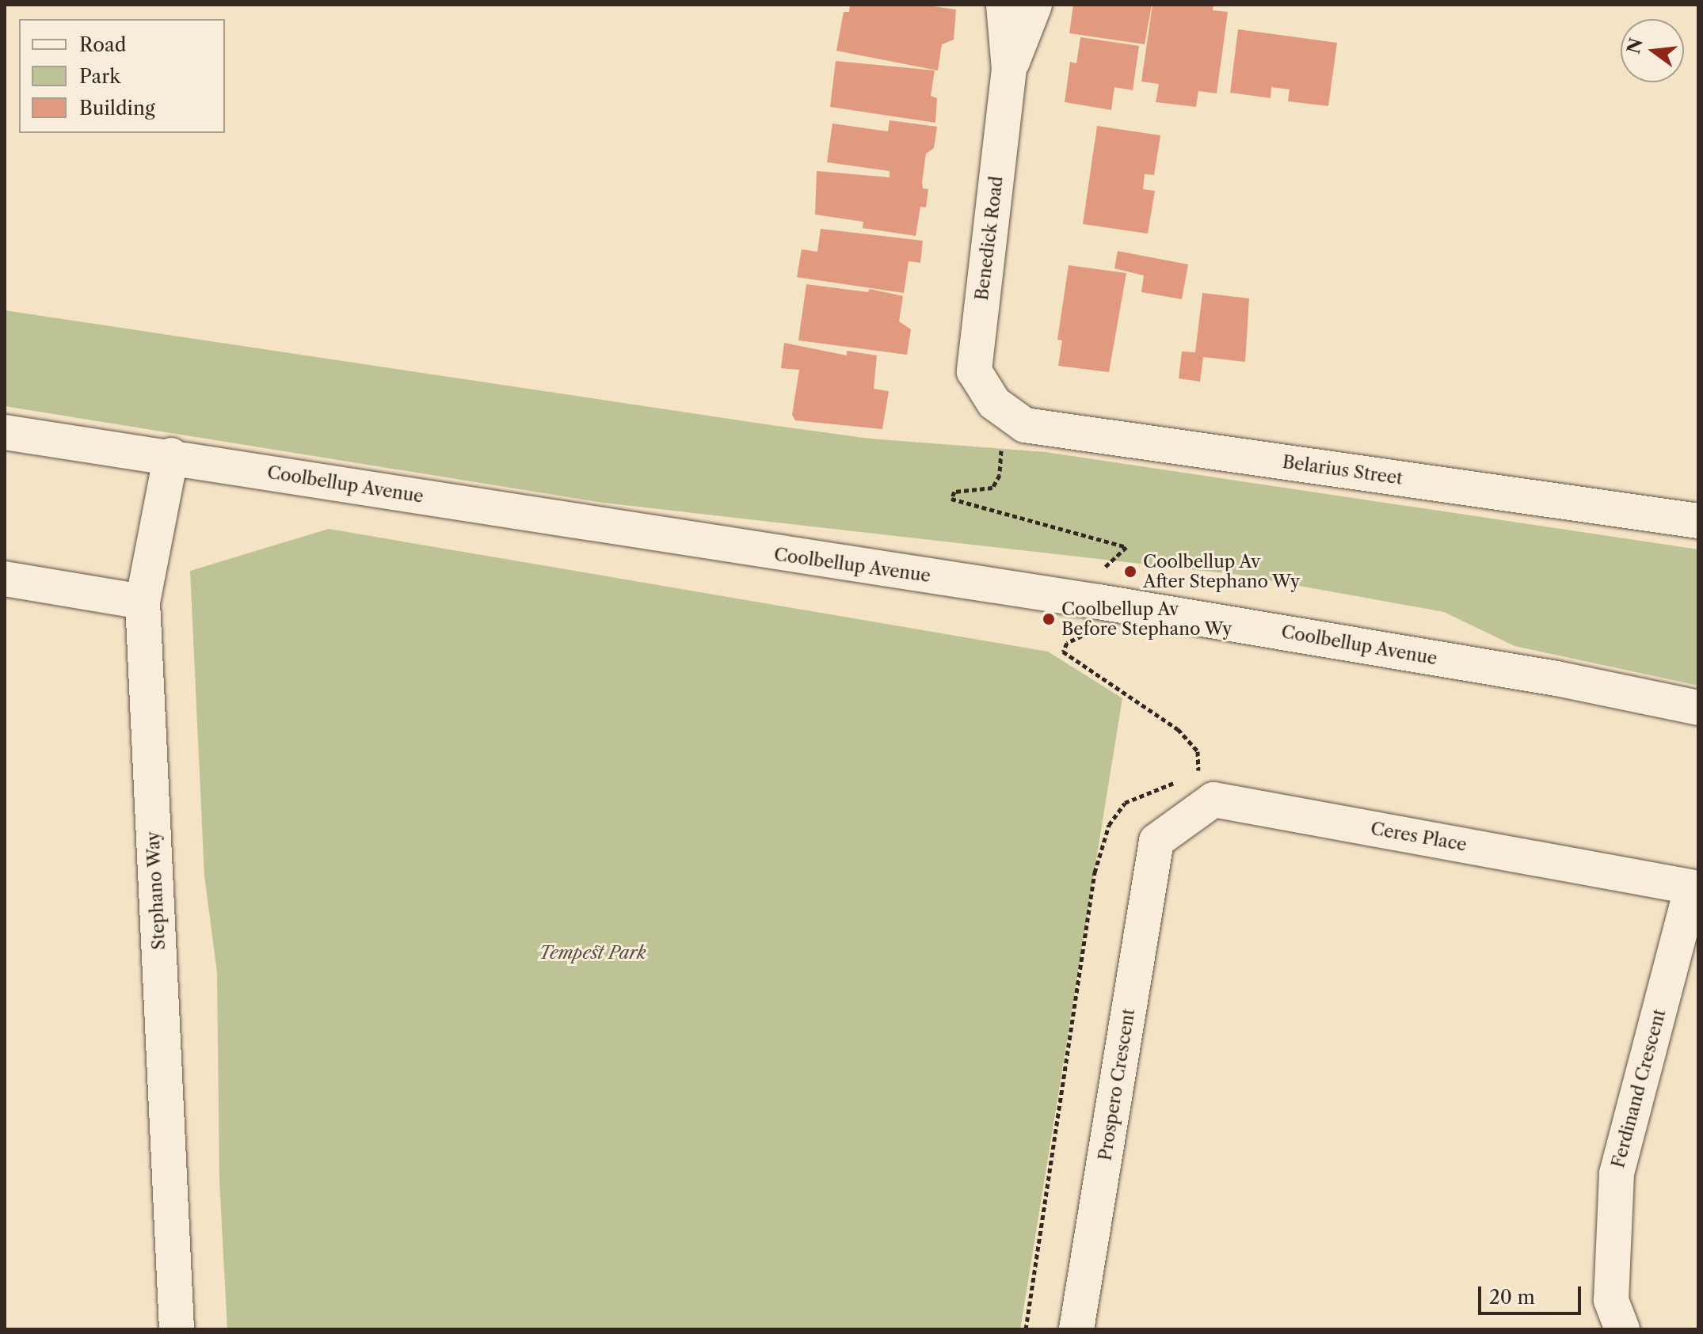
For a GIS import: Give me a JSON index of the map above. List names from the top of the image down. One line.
{"streets":{"street":["Benedick Road","Belarius Street","Coolbellup Avenue","Ceres Place","Stephano Way","Prospero Crescent","Ferdinand Crescent"]},"crossings":[["Benedick Road","Belarius Street"],["Coolbellup Avenue","Stephano Way"],["Ceres Place","Prospero Crescent"],["Ceres Place","Ferdinand Crescent"]],"parks":["Tempest Park"],"places":["Coolbellup Av After Stephano Wy","Coolbellup Av Before Stephano Wy"],"legend":["Road","Park","Building"],"scale_bar":"20 m","north":"left"}
